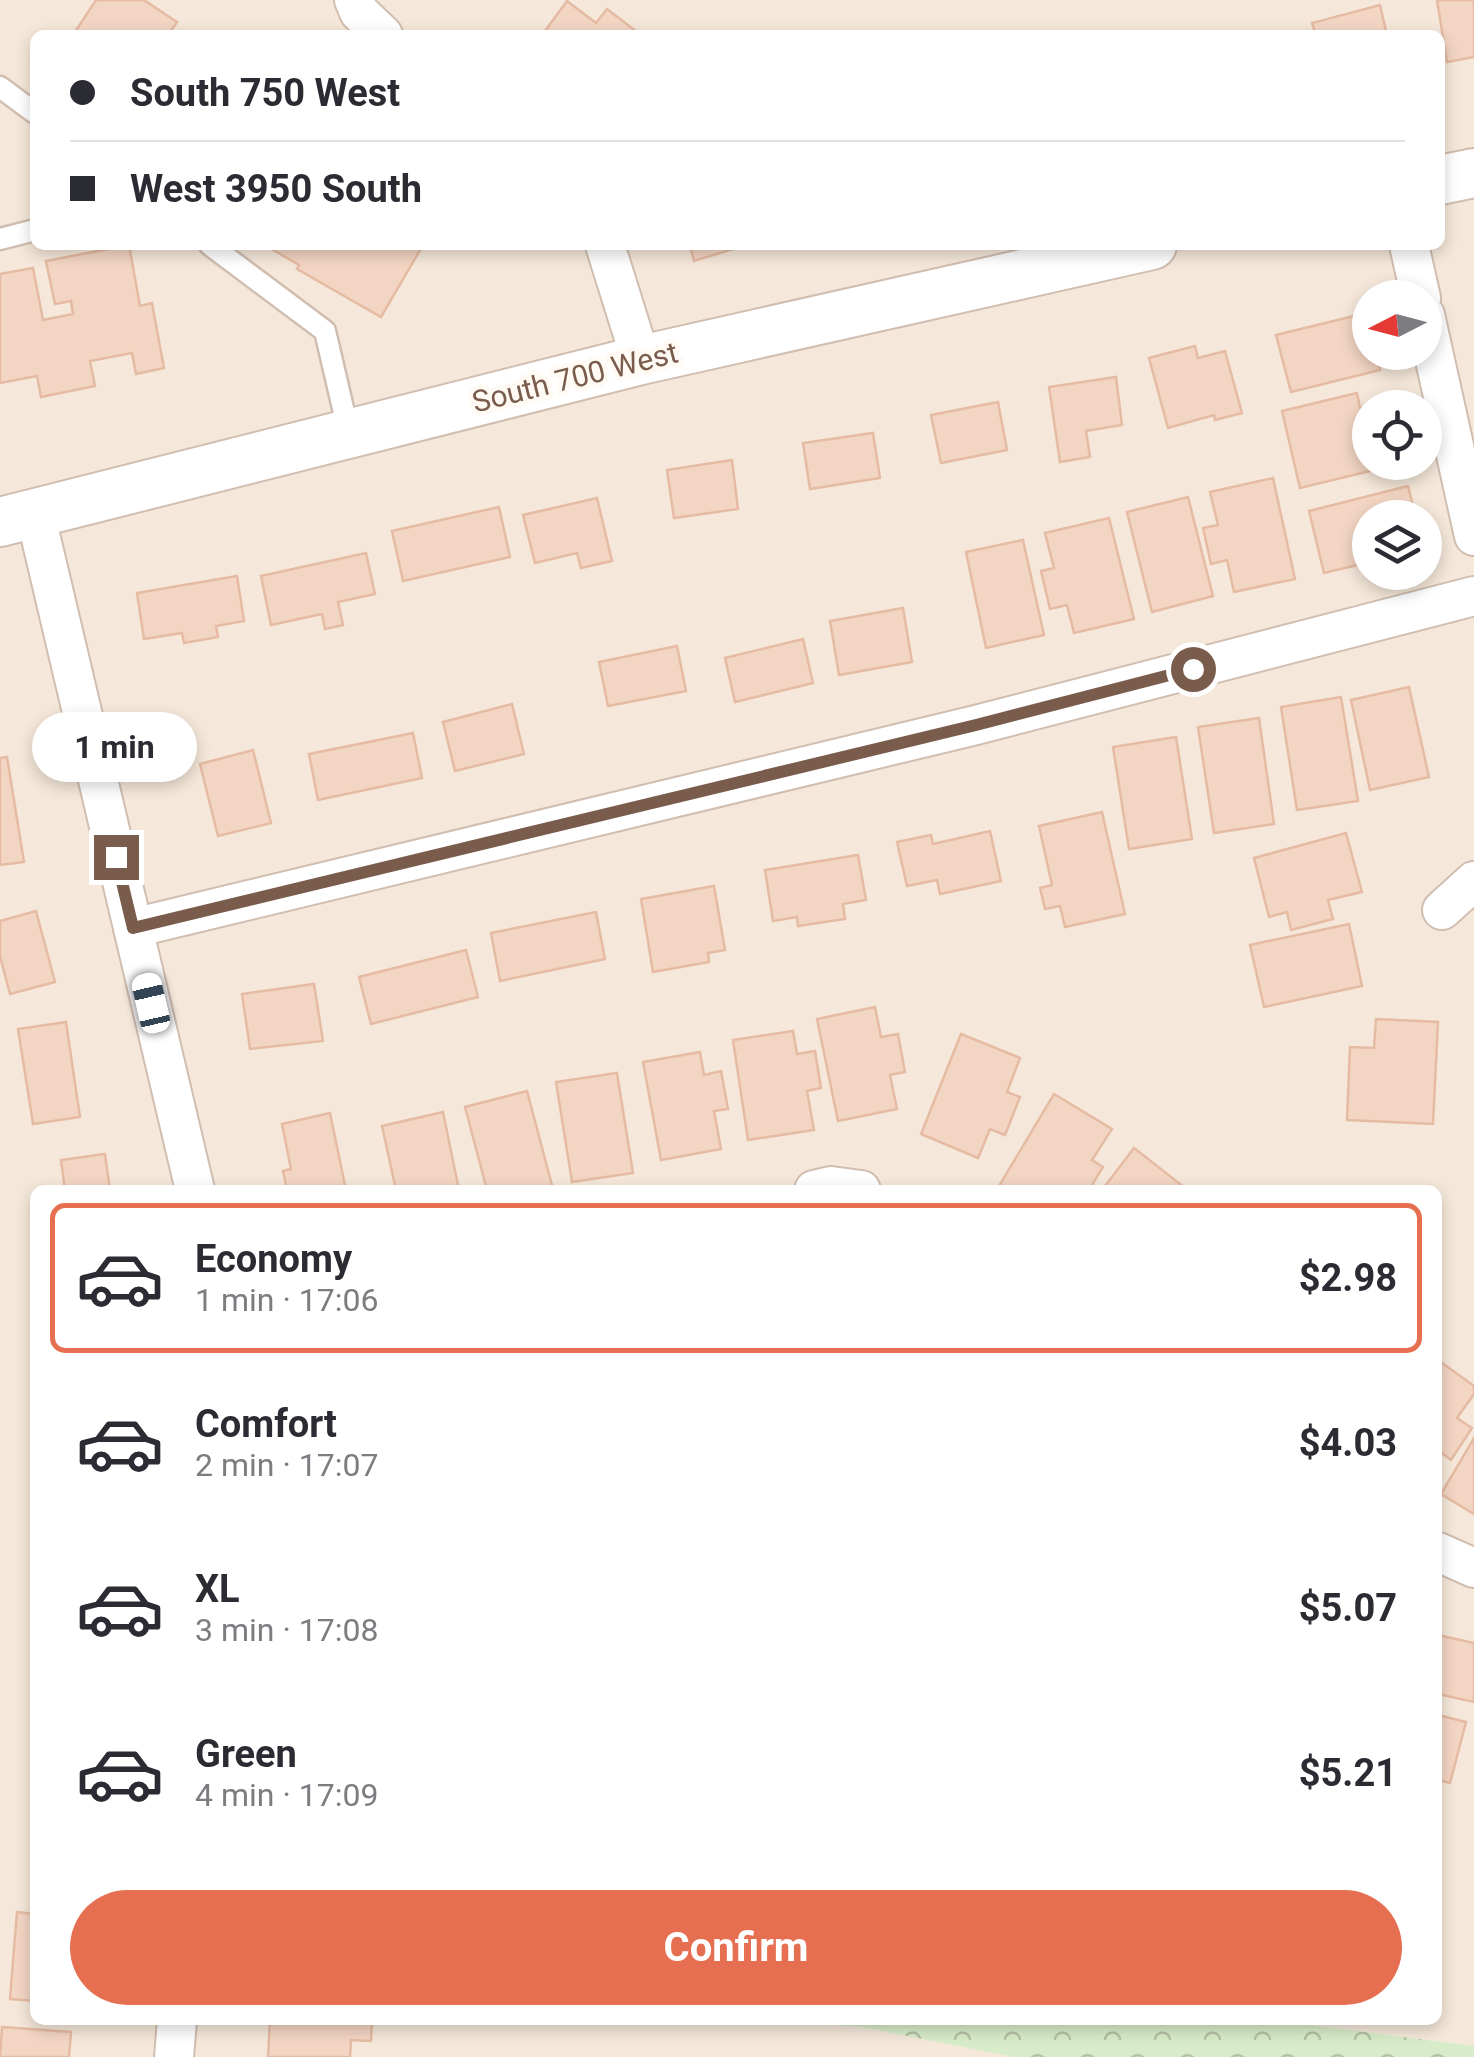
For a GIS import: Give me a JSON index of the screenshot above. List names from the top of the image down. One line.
{"streets":{"street":["South 700 West"]},"north":"left","page":{"banner":["South 750 West","West 3950 South"],"bubble":"1 min","list":[{"name":"Economy","note":"1 min · 17:06","value":"$2.98"},{"name":"Comfort","note":"2 min · 17:07","value":"$4.03"},{"name":"XL","note":"3 min · 17:08","value":"$5.07"},{"name":"Green","note":"4 min · 17:09","value":"$5.21"}],"buttons":"Confirm"}}
